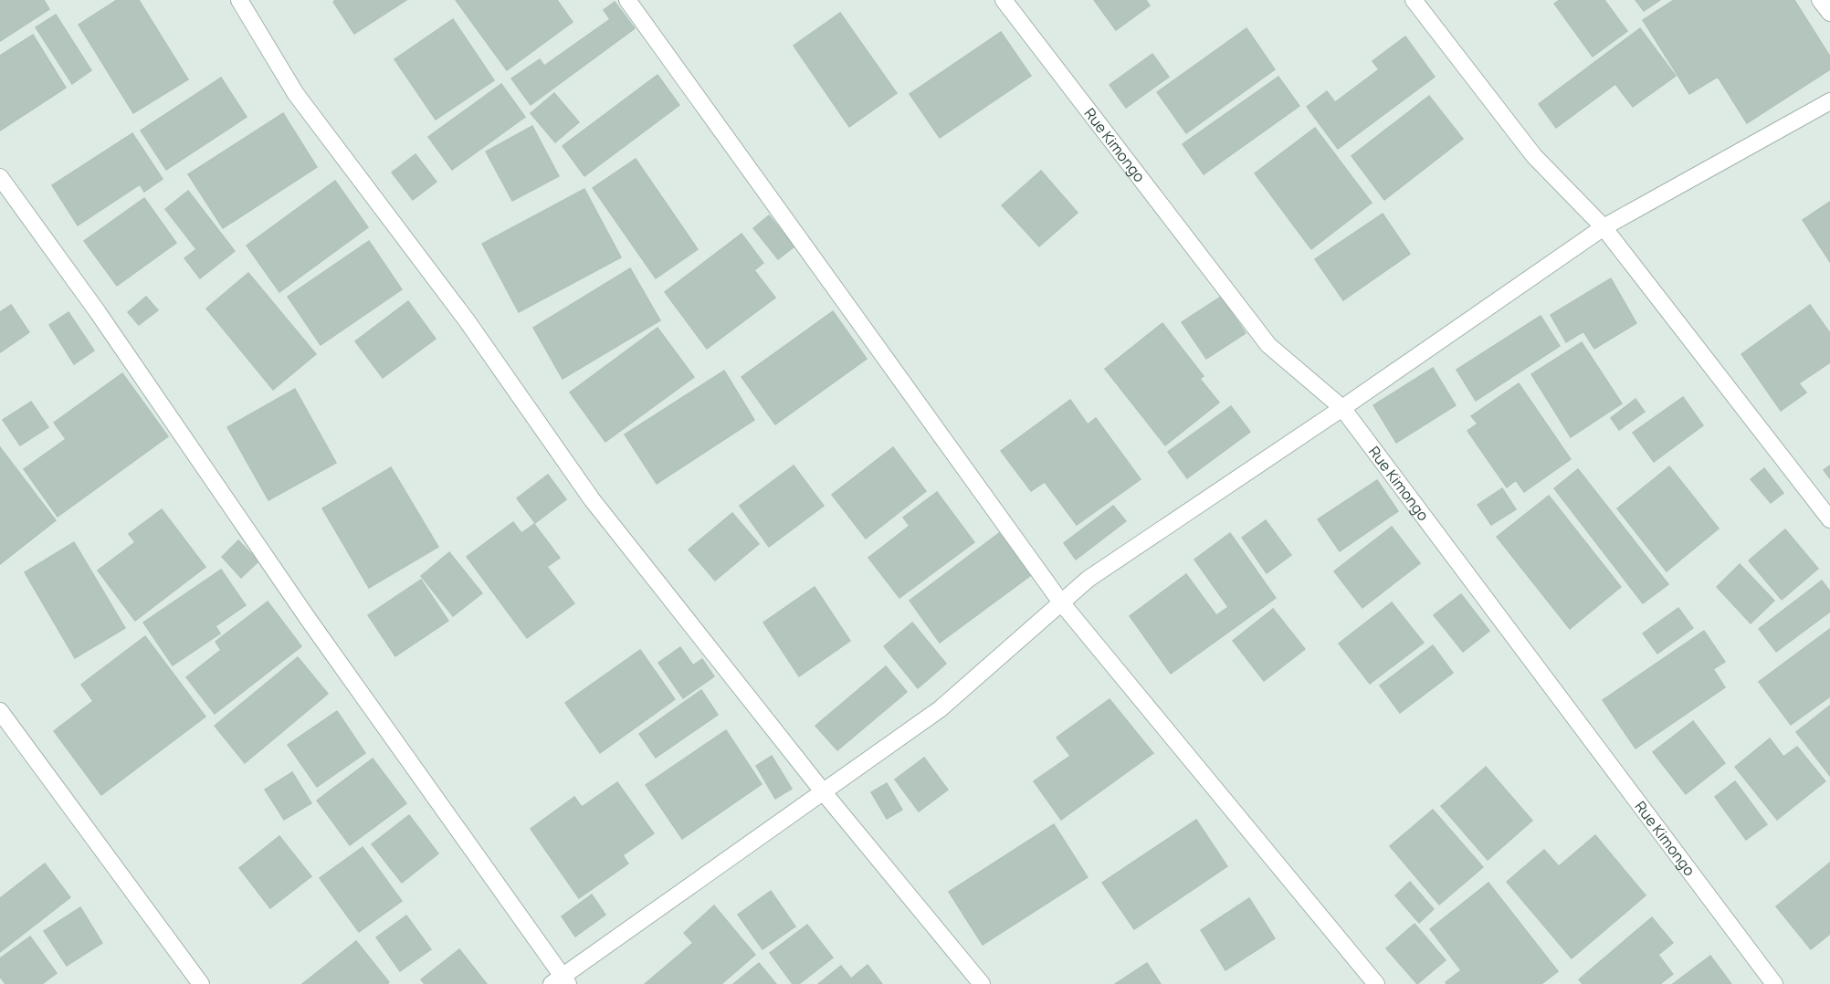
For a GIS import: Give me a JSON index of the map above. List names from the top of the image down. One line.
{"streets":{"street":["Rue Kimongo"]}}
